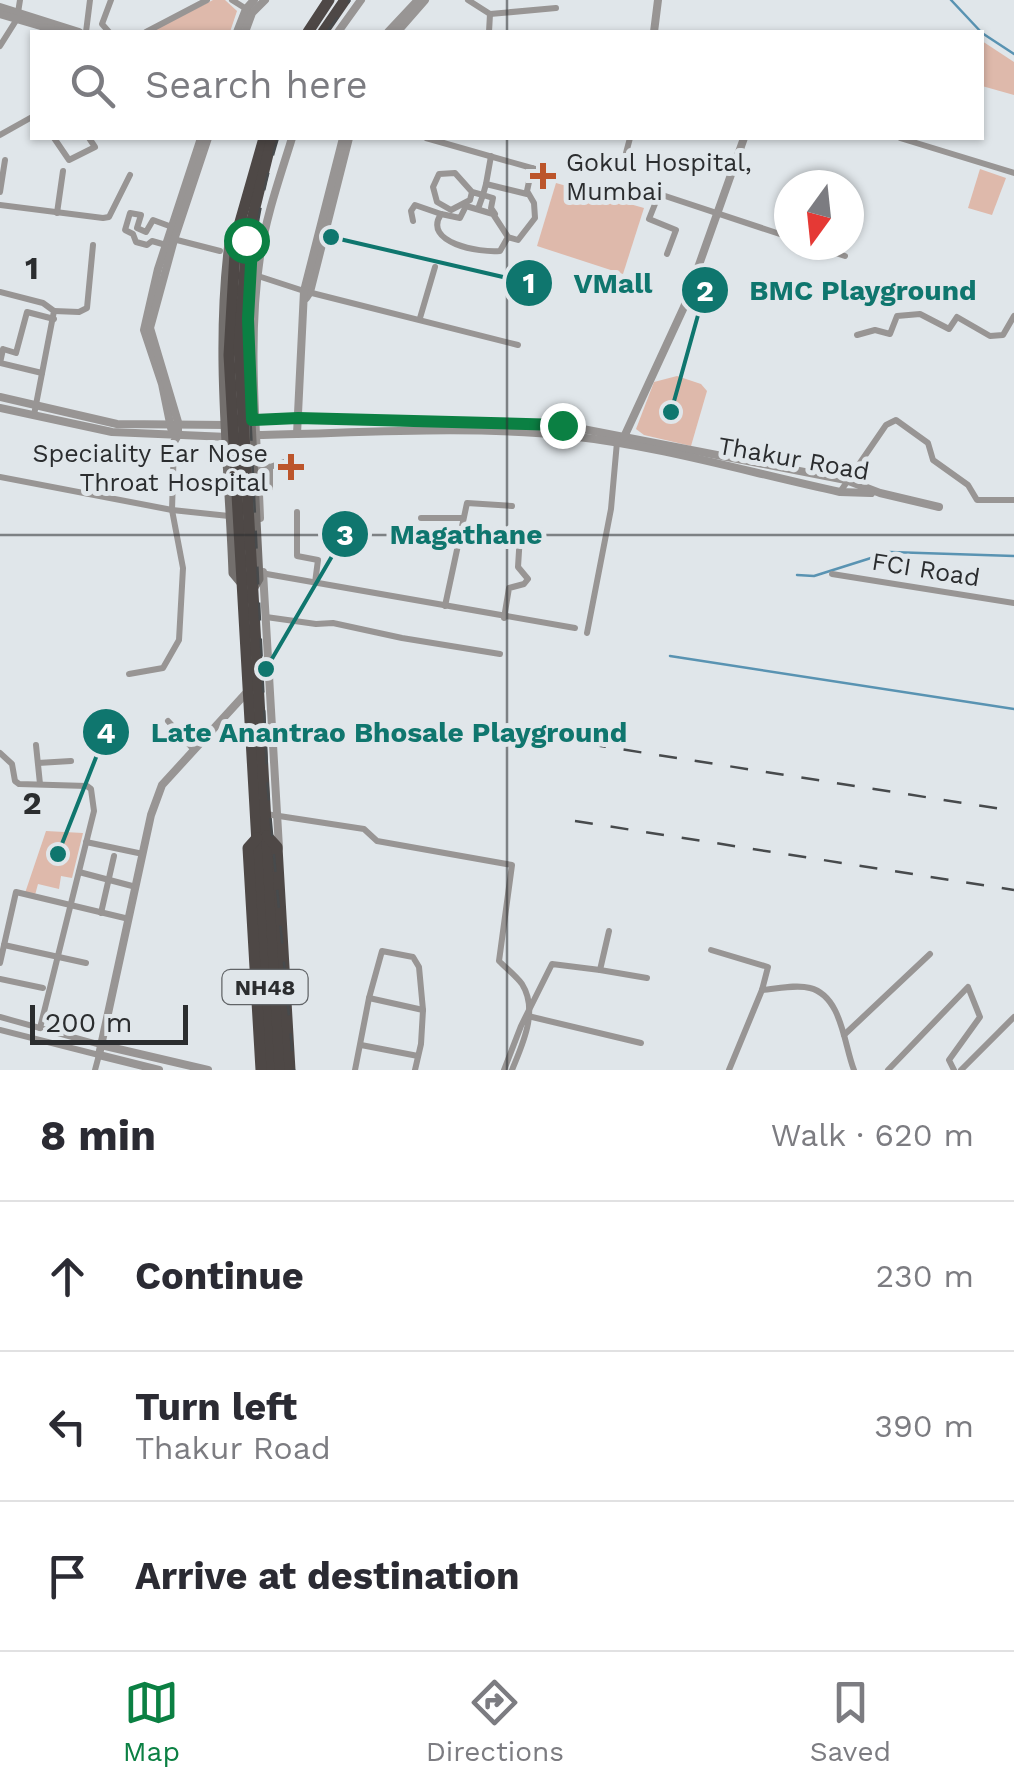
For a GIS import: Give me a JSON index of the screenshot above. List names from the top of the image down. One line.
{"streets":{"highway":["NH48"],"street":["Thakur Road","FCI Road"]},"places":{"health":["Gokul Hospital, Mumbai","Speciality Ear Nose Throat Hospital"],"other":["VMall","BMC Playground","Magathane","Late Anantrao Bhosale Playground"]},"scale_bar":"200 m","north":"bottom","page":{"search":"Search here","scale":"200 m","heading":["8 min","Walk · 620 m"],"list":[["Continue","230 m"],["Turn left","Thakur Road","390 m"],"Arrive at destination"],"nav":["Map","Directions","Saved"]},"grid":{"rows":["1","2"]}}
